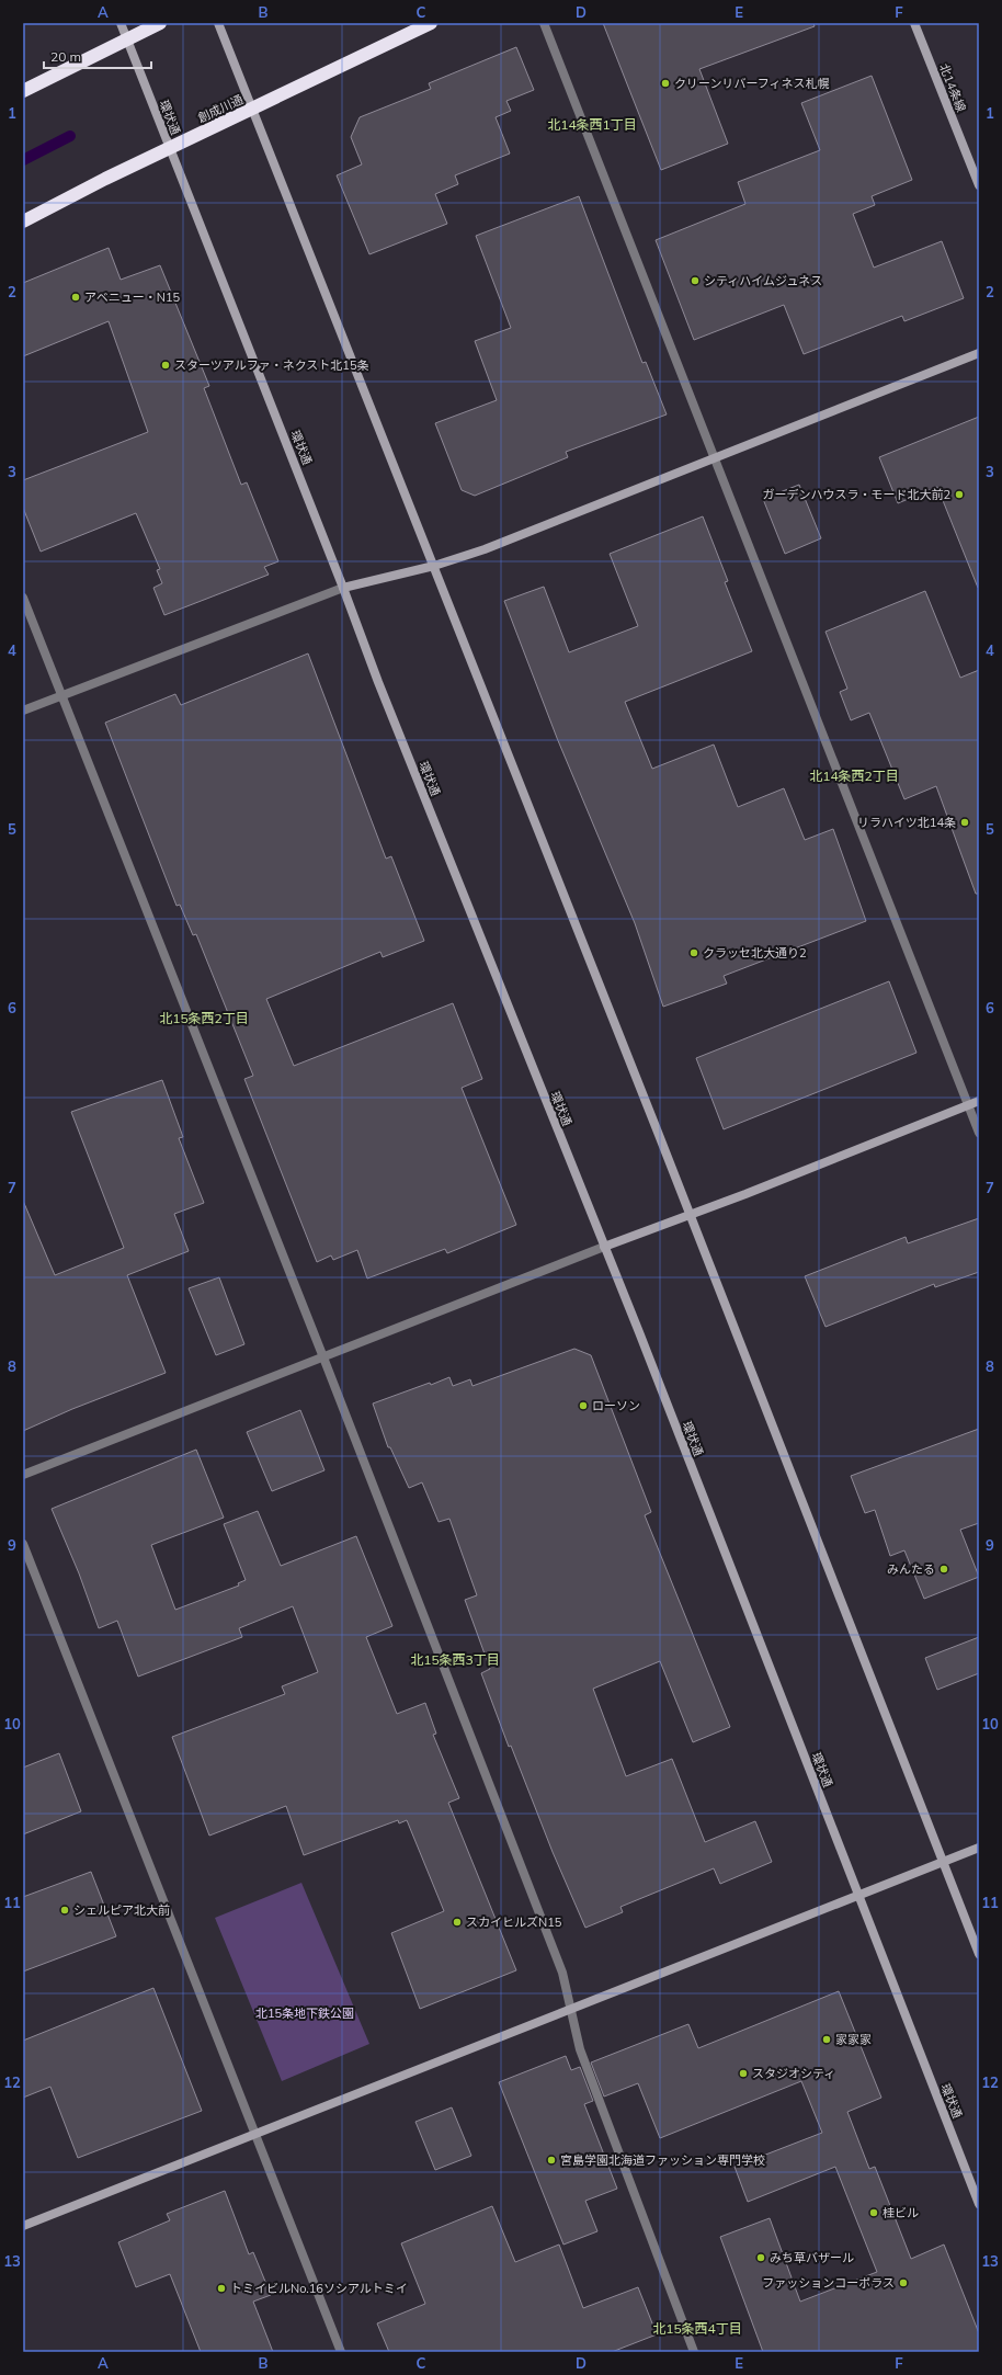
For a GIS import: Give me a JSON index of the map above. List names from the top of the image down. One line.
{"streets":{"highway":["創成川通"],"street":["北14条線","環状通"]},"crossings":[["創成川通","環状通"]],"districts":["北14条西1丁目","北14条西2丁目","北15条西2丁目","北15条西3丁目","北15条西4丁目"],"parks":["北15条地下鉄公園"],"places":["クリーンリバーフィネス札幌","シティハイムジュネス","アベニュー・N15","スターツアルファ・ネクスト北15条","ガーデンハウスラ・モード北大前2","リラハイツ北14条","クラッセ北大通り2","ローソン","みんたる","シェルピア北大前","スカイヒルズN15","家家家","スタジオシティ","宮島学園北海道ファッション専門学校","桂ビル","みち草バザール","ファッションコーポラス","トミイビルNo.16ソシアルトミイ"],"scale_bar":"20 m","grid":{"columns":["A","B","C","D","E","F"],"rows":["1","2","3","4","5","6","7","8","9","10","11","12","13"]}}
